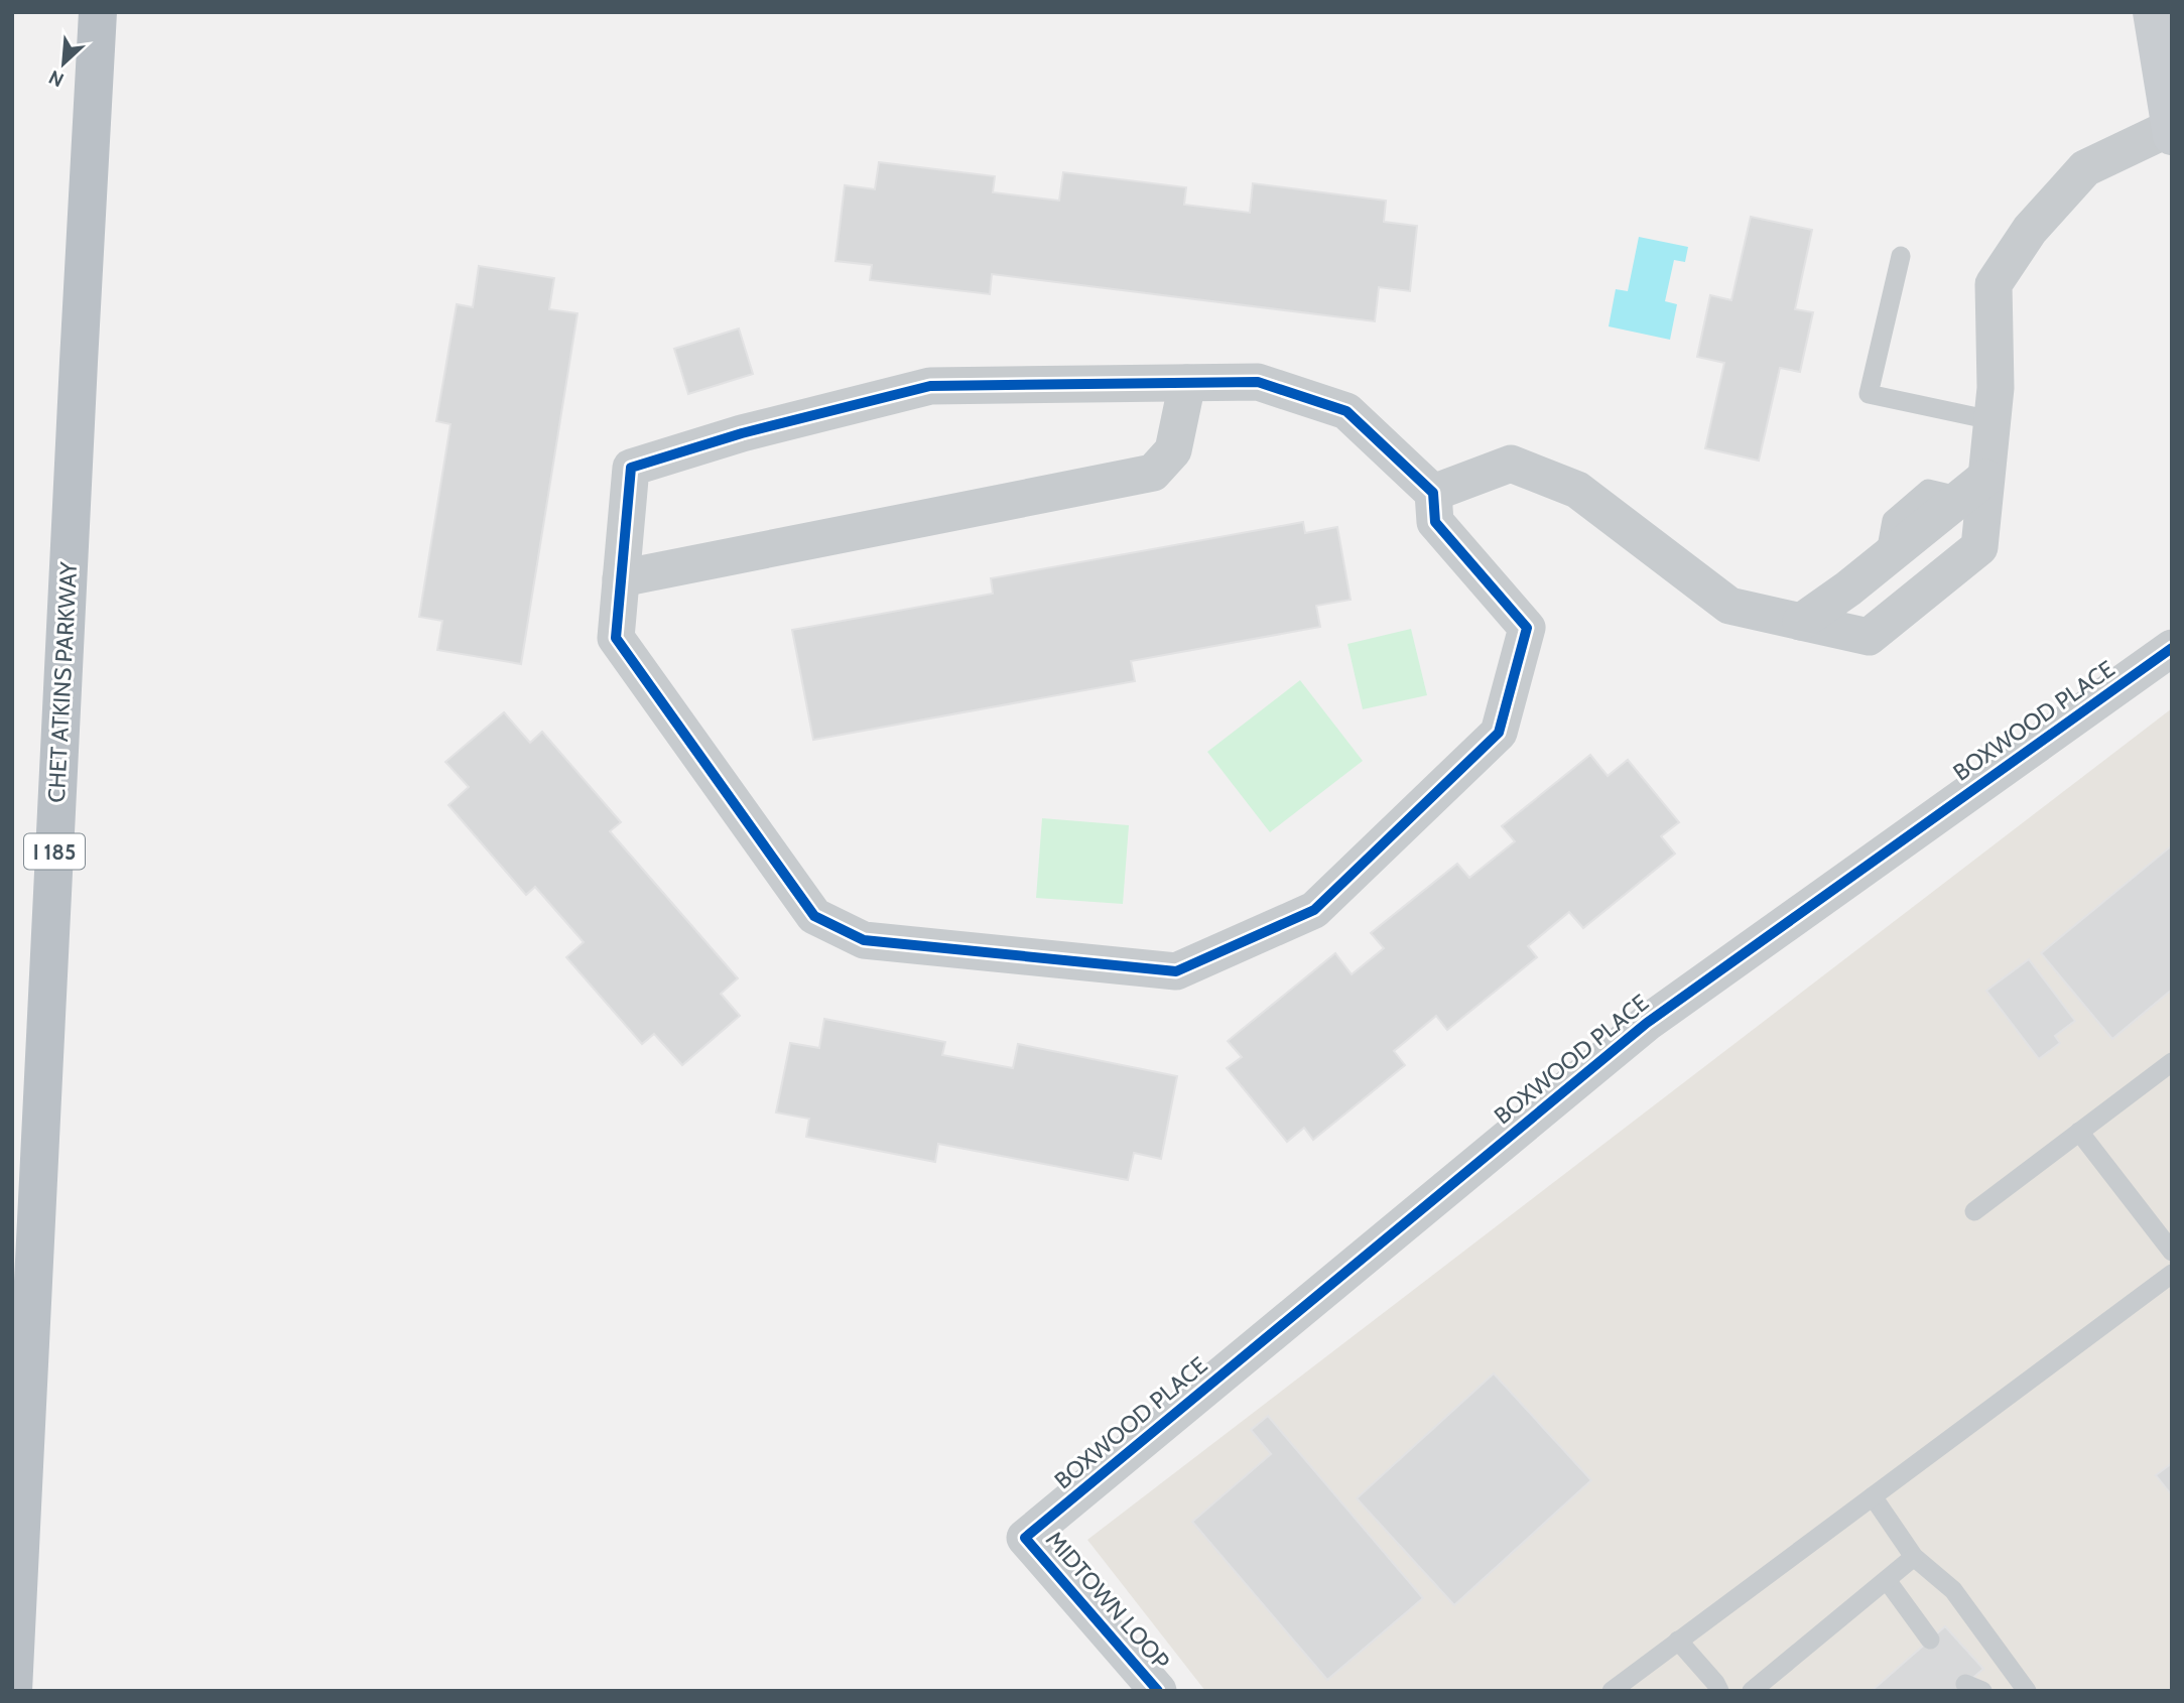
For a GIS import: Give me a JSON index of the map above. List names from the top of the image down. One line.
{"streets":{"highway":["CHET ATKINS PARKWAY","I 185"],"street":["BOXWOOD PLACE","MIDTOWN LOOP"]},"crossings":[["BOXWOOD PLACE","MIDTOWN LOOP"]],"north":"bottom left"}
